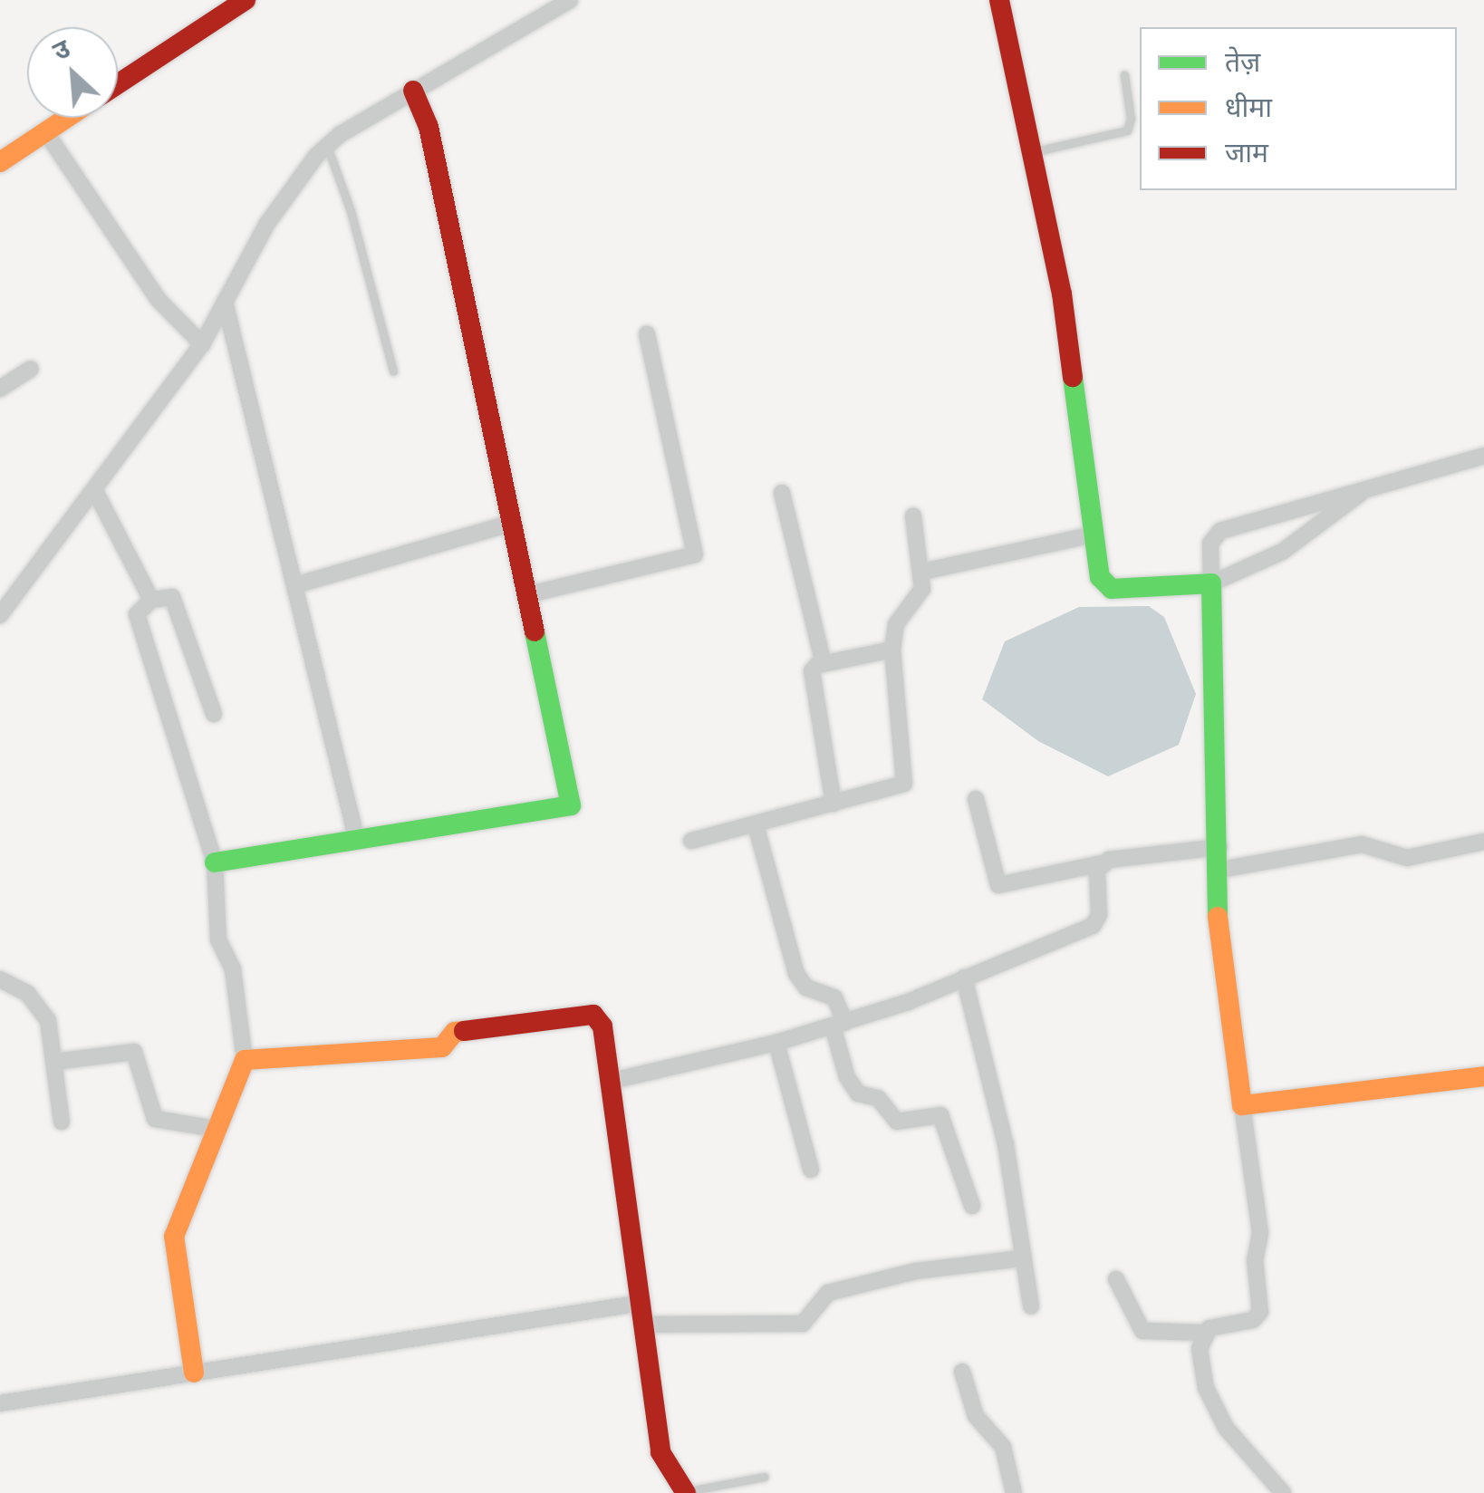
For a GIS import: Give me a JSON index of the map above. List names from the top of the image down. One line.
{"legend":["तेज़","धीमा","जाम"],"north":"top left"}
